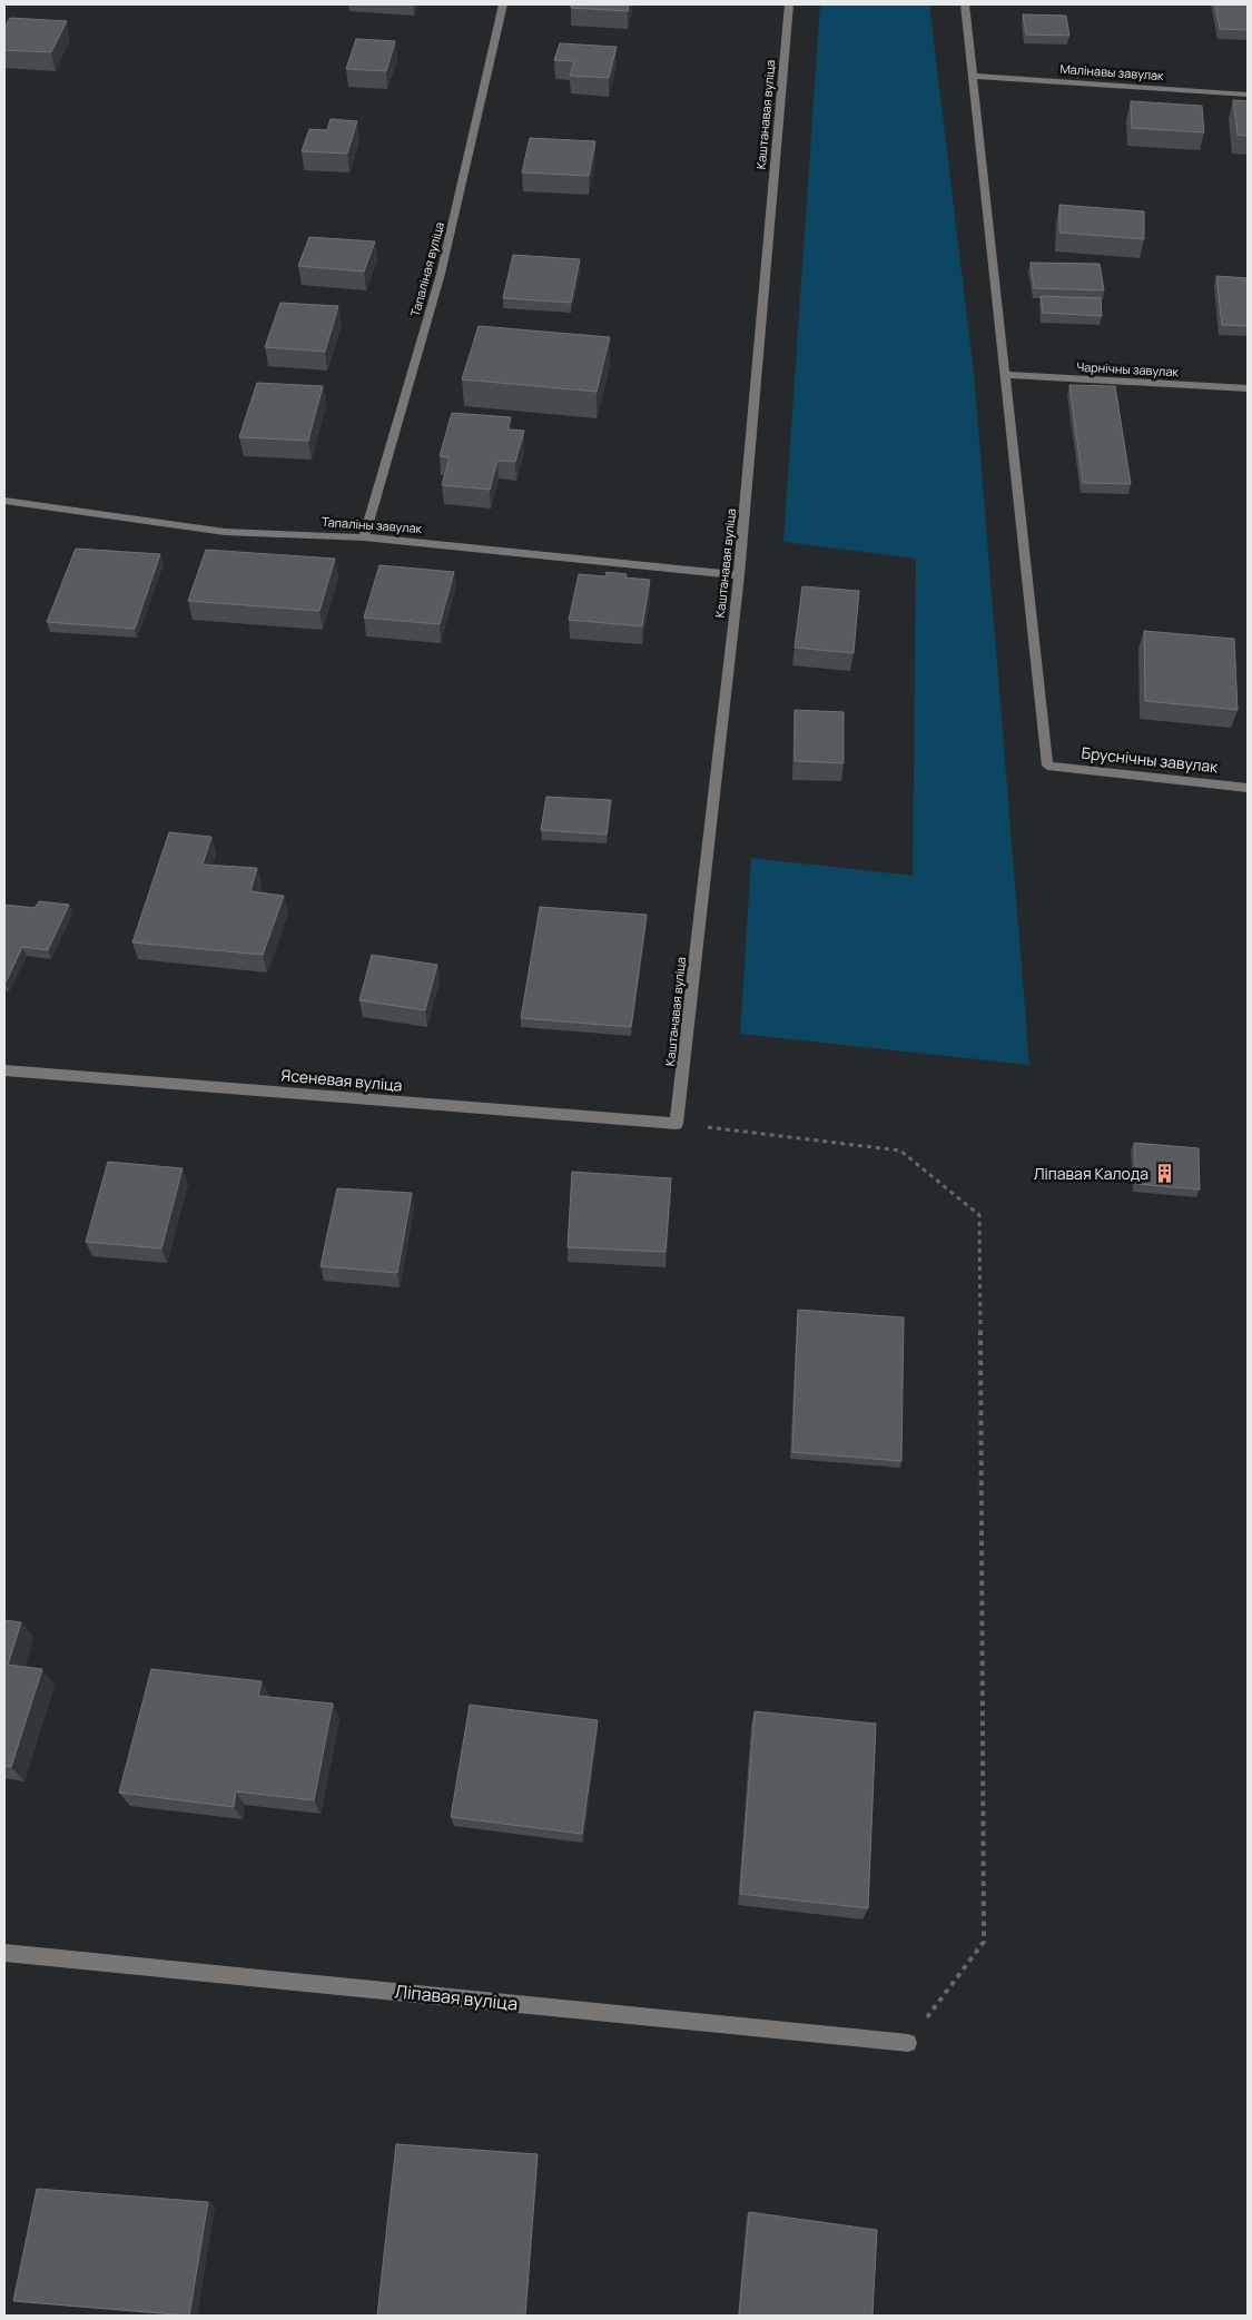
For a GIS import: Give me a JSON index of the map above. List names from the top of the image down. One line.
{"streets":{"street":["Малінавы завулак","Каштанавая вуліца","Тапаліная вуліца","Чарнічны завулак","Тапаліны завулак","Бруснічны завулак","Ясеневая вуліца","Ліпавая вуліца"]},"crossings":[["Каштанавая вуліца","Тапаліны завулак"],["Каштанавая вуліца","Ясеневая вуліца"],["Тапаліная вуліца","Тапаліны завулак"],["Чарнічны завулак","Бруснічны завулак"]],"places":{"building":["Ліпавая Калода"]}}
